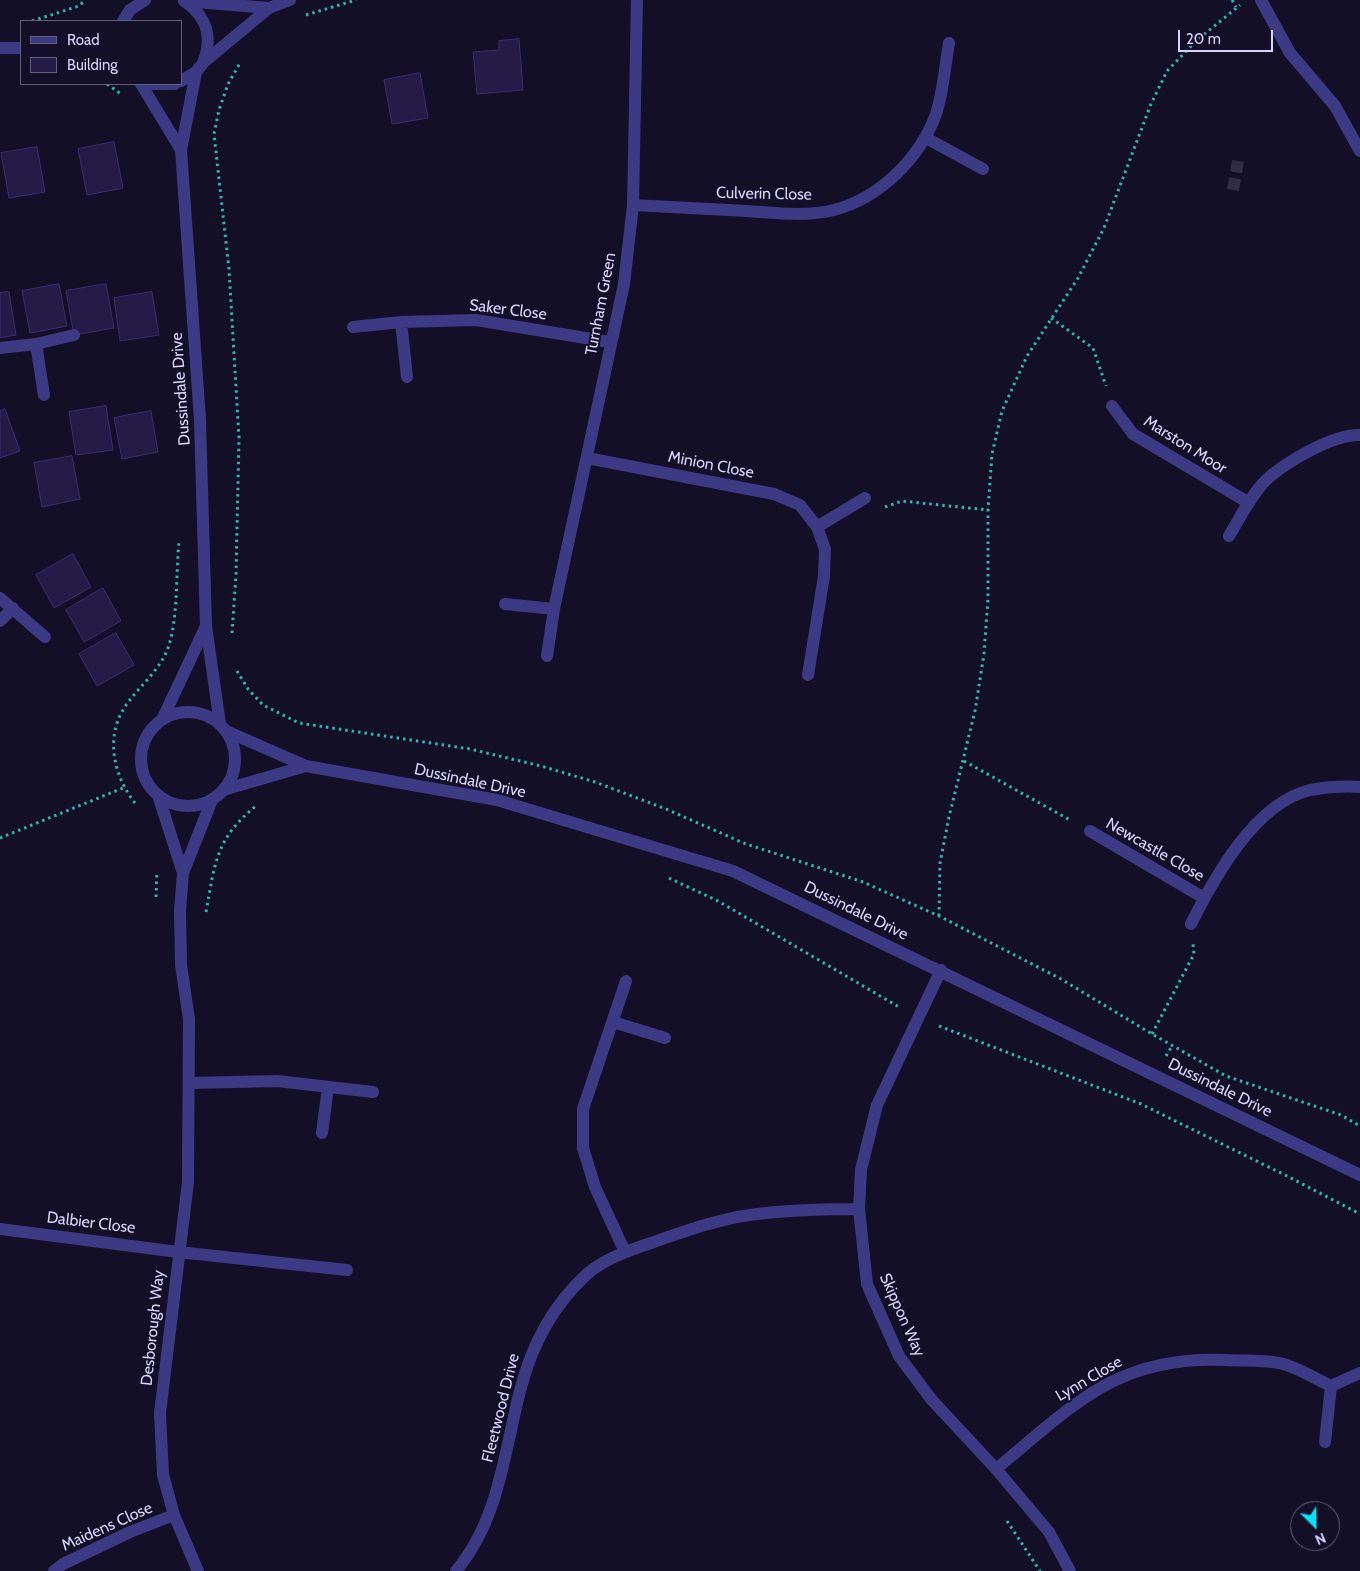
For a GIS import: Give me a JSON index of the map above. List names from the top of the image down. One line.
{"streets":{"street":["Culverin Close","Turnham Green","Saker Close","Dussindale Drive","Marston Moor","Minion Close","Newcastle Close","Dalbier Close","Skippon Way","Desborough Way","Lynn Close","Fleetwood Drive","Maidens Close"]},"crossings":[["Culverin Close","Turnham Green"],["Turnham Green","Saker Close"],["Turnham Green","Minion Close"],["Dussindale Drive","Skippon Way"],["Dussindale Drive","Desborough Way"],["Dalbier Close","Desborough Way"],["Skippon Way","Lynn Close"],["Skippon Way","Fleetwood Drive"],["Desborough Way","Maidens Close"]],"legend":["Road","Building"],"scale_bar":"20 m","north":"bottom right"}
